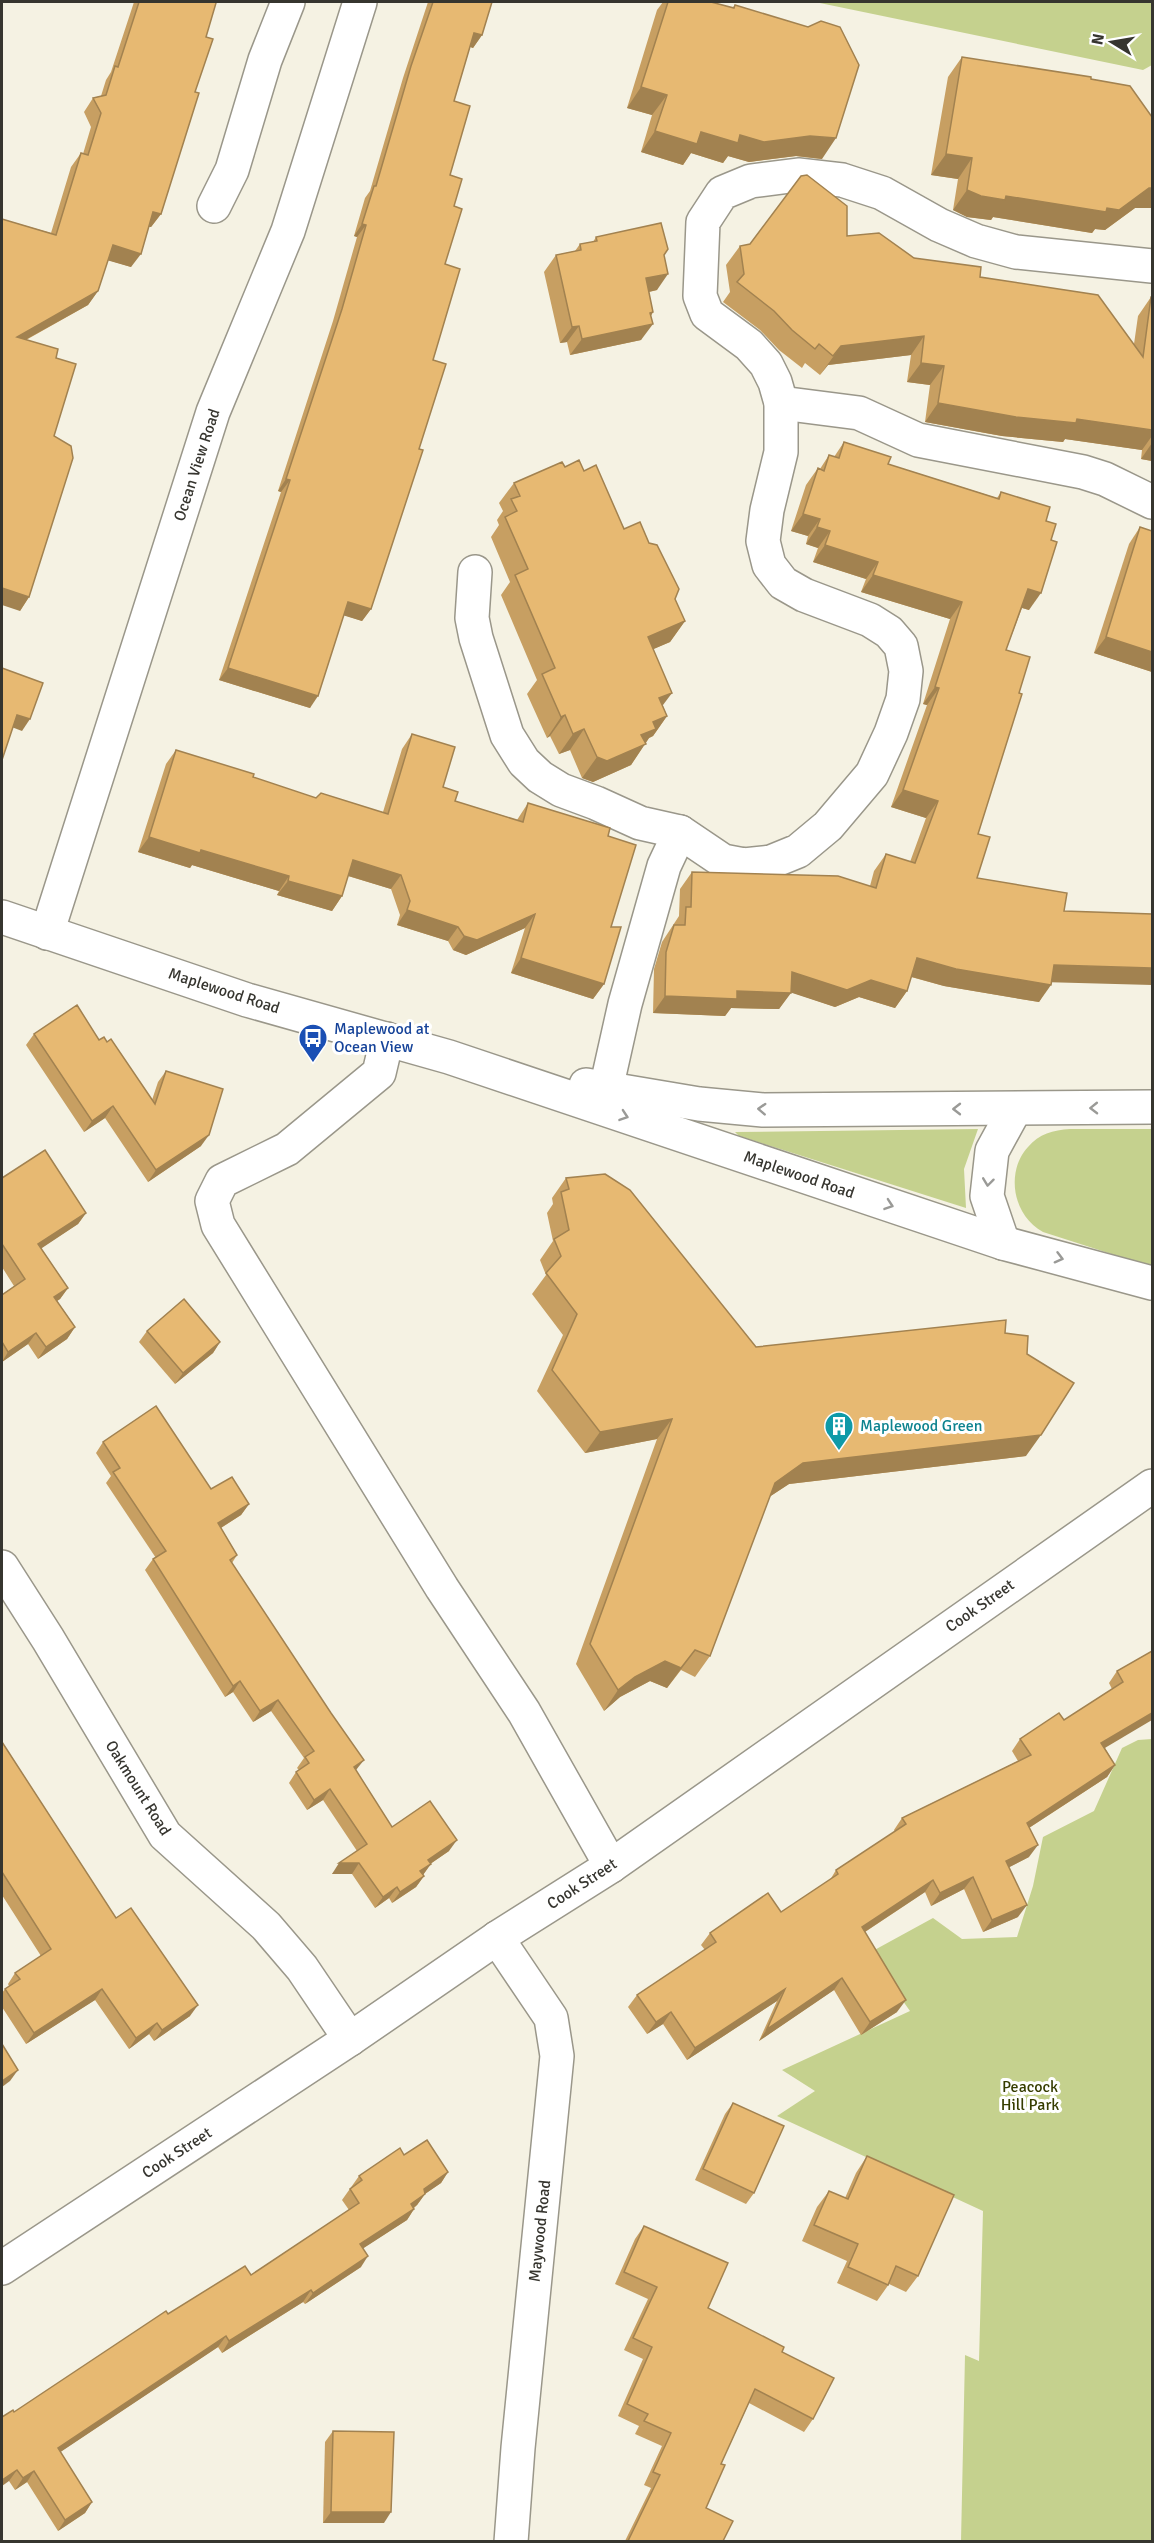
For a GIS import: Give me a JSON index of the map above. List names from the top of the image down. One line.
{"streets":{"street":["Ocean View Road","Maplewood Road","Cook Street","Oakmount Road","Maywood Road"]},"crossings":[["Ocean View Road","Maplewood Road"],["Cook Street","Oakmount Road"],["Cook Street","Maywood Road"]],"parks":["Peacock Hill Park"],"places":{"bus stop":["Maplewood at Ocean View"],"building":["Maplewood Green"]},"north":"left"}
